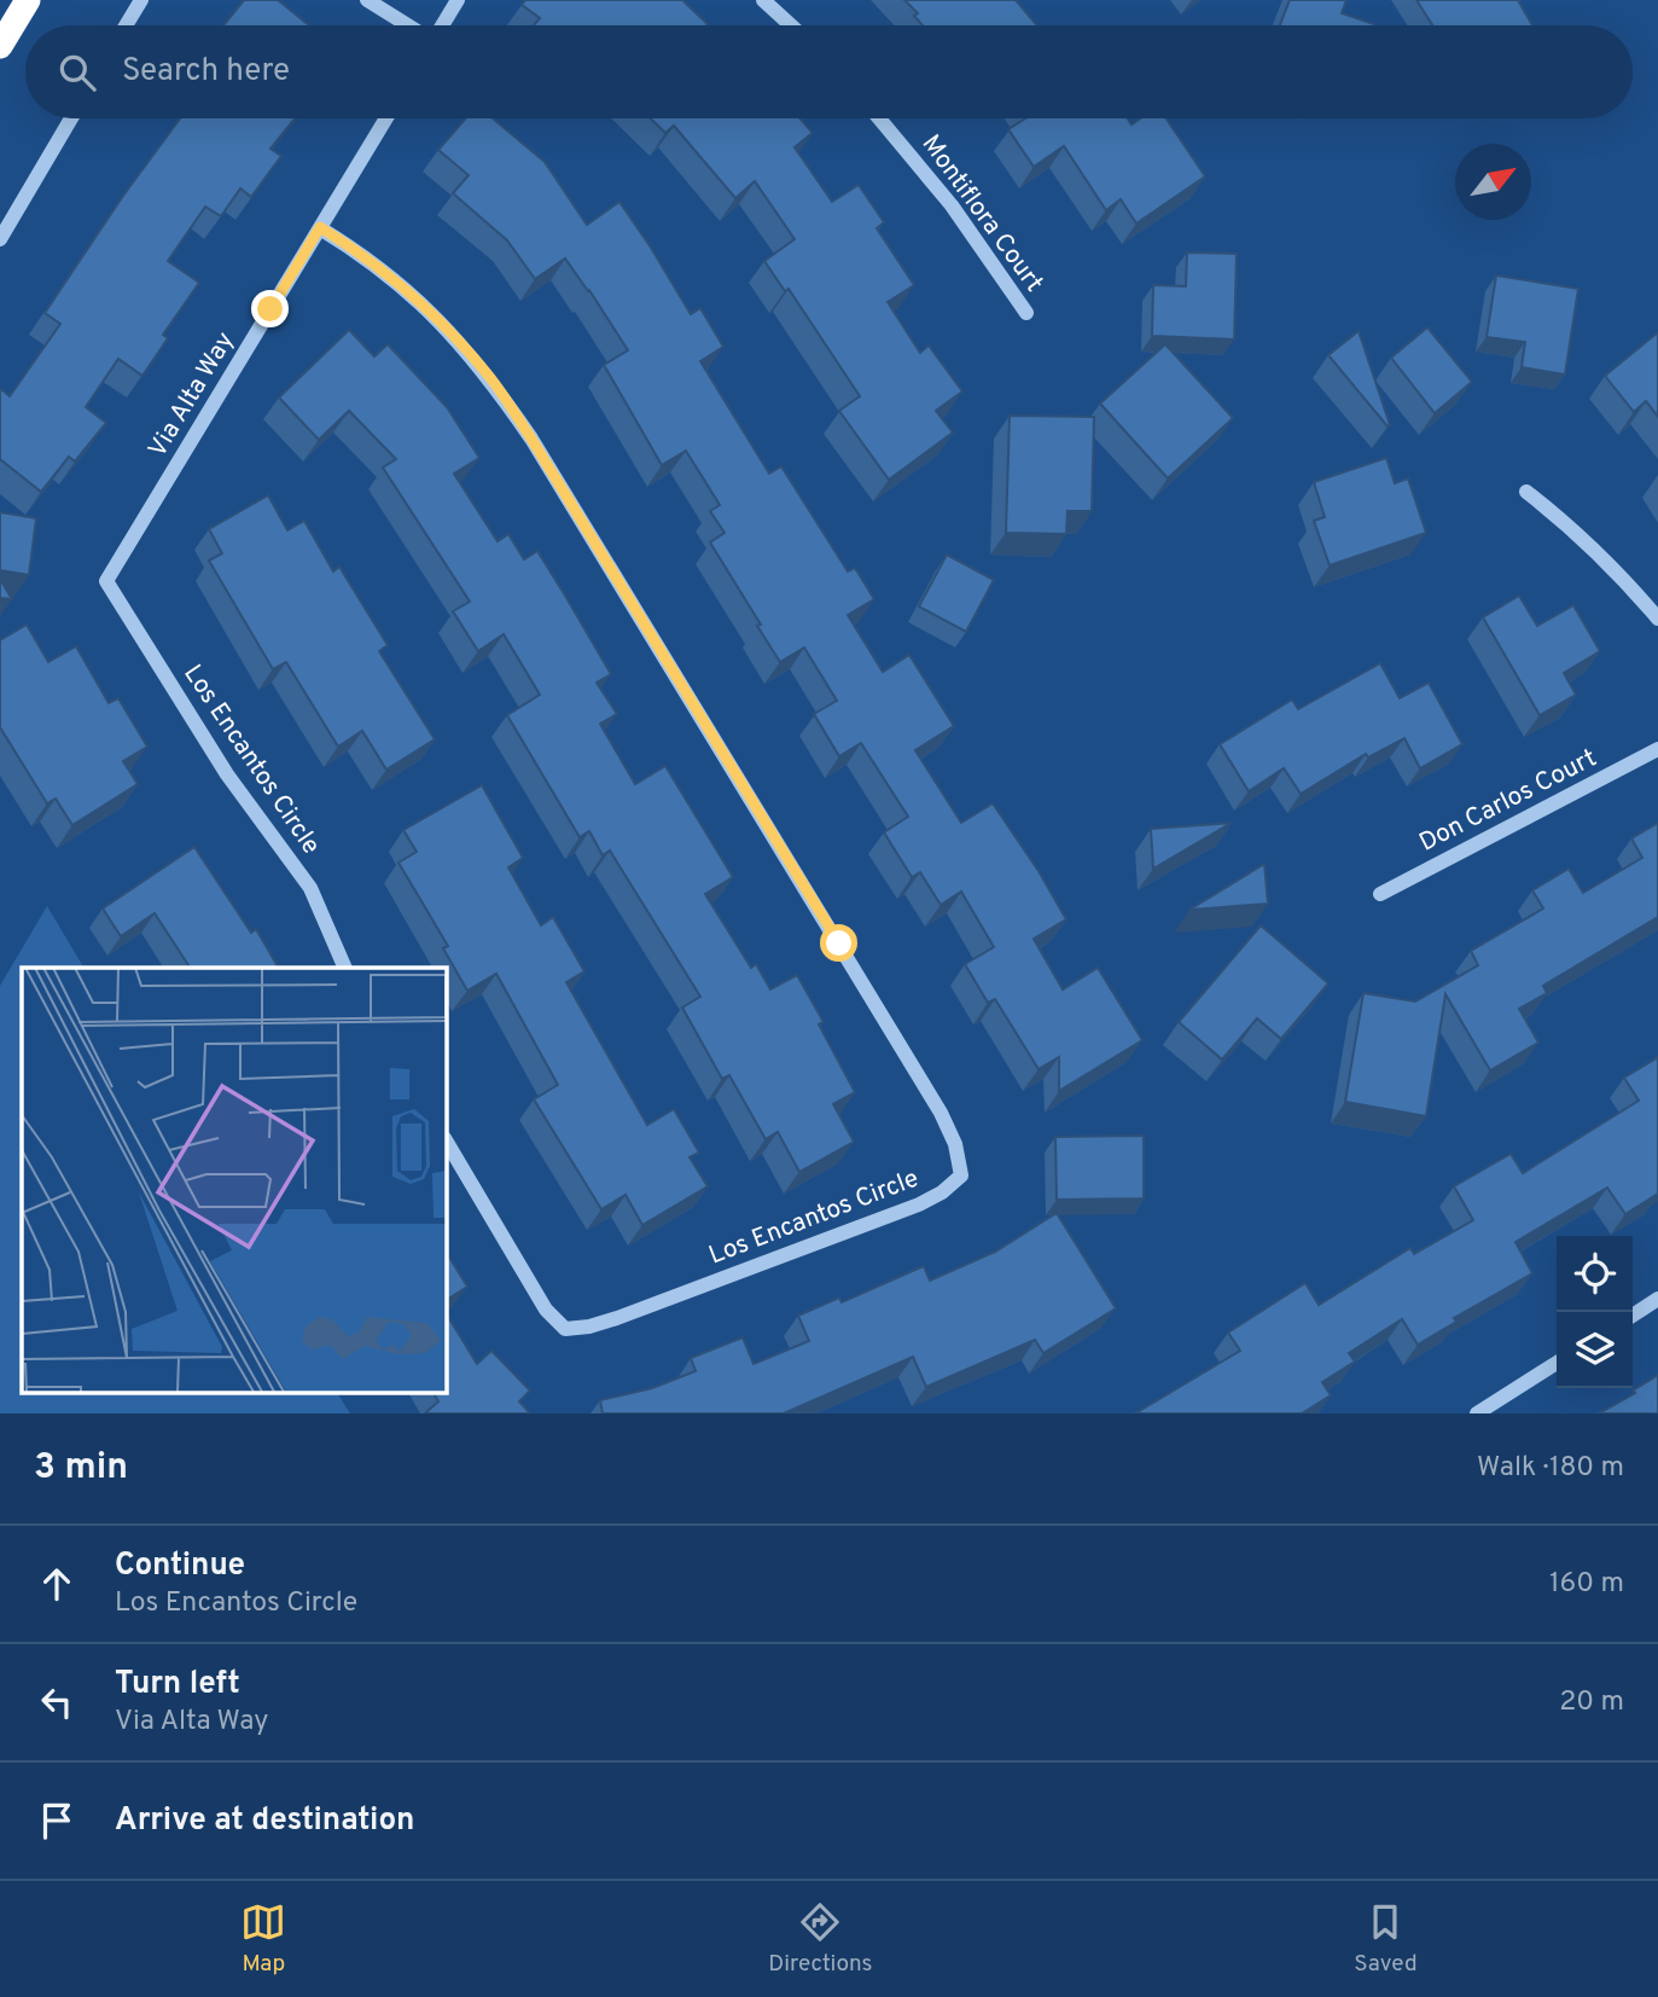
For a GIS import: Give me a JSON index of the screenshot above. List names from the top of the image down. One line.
{"streets":{"street":["Montiflora Court","Via Alta Way","Los Encantos Circle","Don Carlos Court"]},"crossings":[["Via Alta Way","Los Encantos Circle"]],"north":"top right","page":{"search":"Search here","heading":["3 min","Walk · 180 m"],"list":[["Continue","Los Encantos Circle","160 m"],["Turn left","Via Alta Way","20 m"],"Arrive at destination"],"nav":["Map","Directions","Saved"]}}
